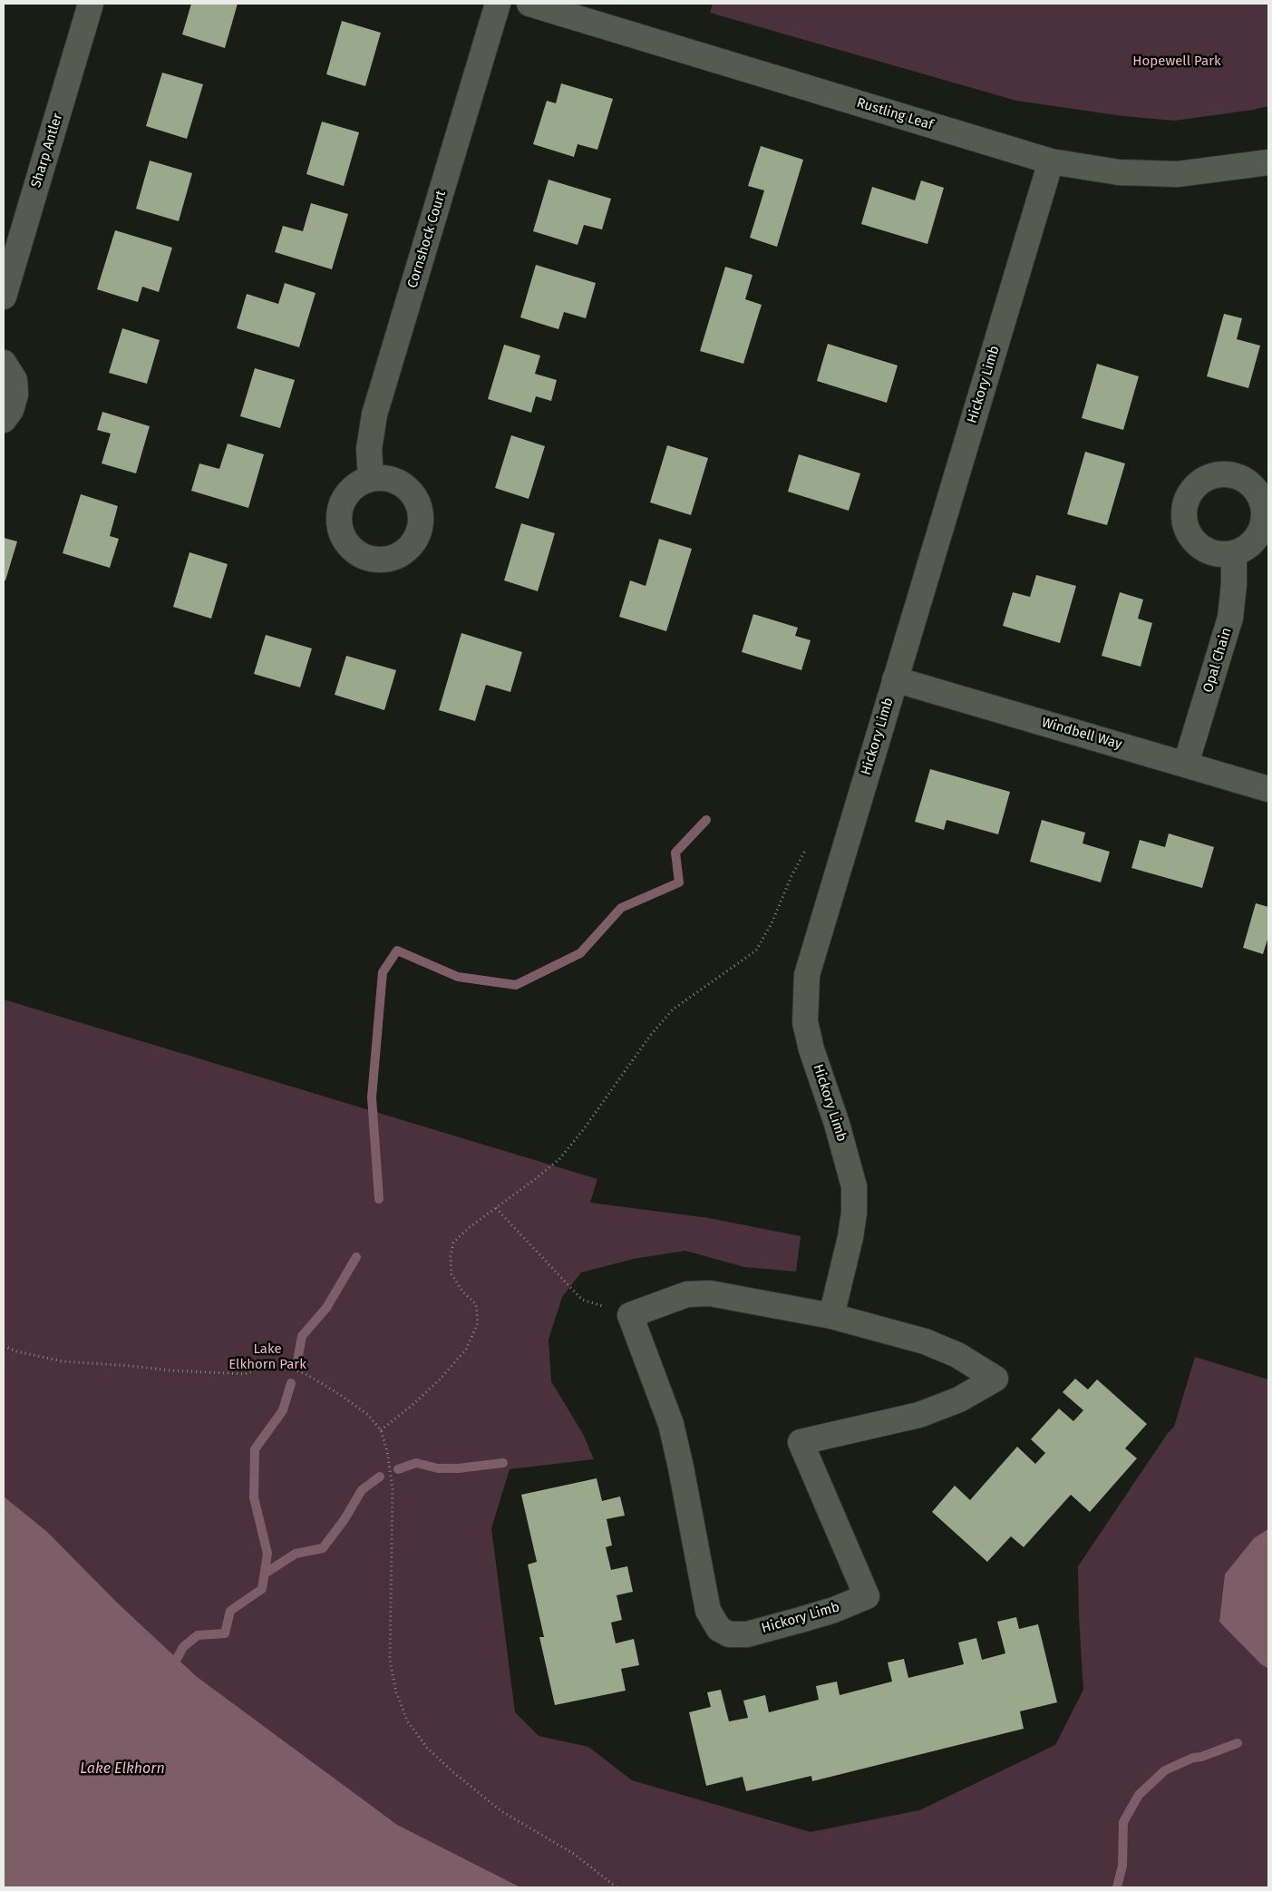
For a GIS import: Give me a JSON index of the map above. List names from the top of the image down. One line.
{"streets":{"street":["Rustling Leaf","Sharp Antler","Cornshock Court","Hickory Limb","Opal Chain","Windbell Way"]},"crossings":[["Rustling Leaf","Hickory Limb"],["Hickory Limb","Windbell Way"],["Opal Chain","Windbell Way"]],"water":["Lake Elkhorn"],"parks":["Hopewell Park","Lake Elkhorn Park"]}
